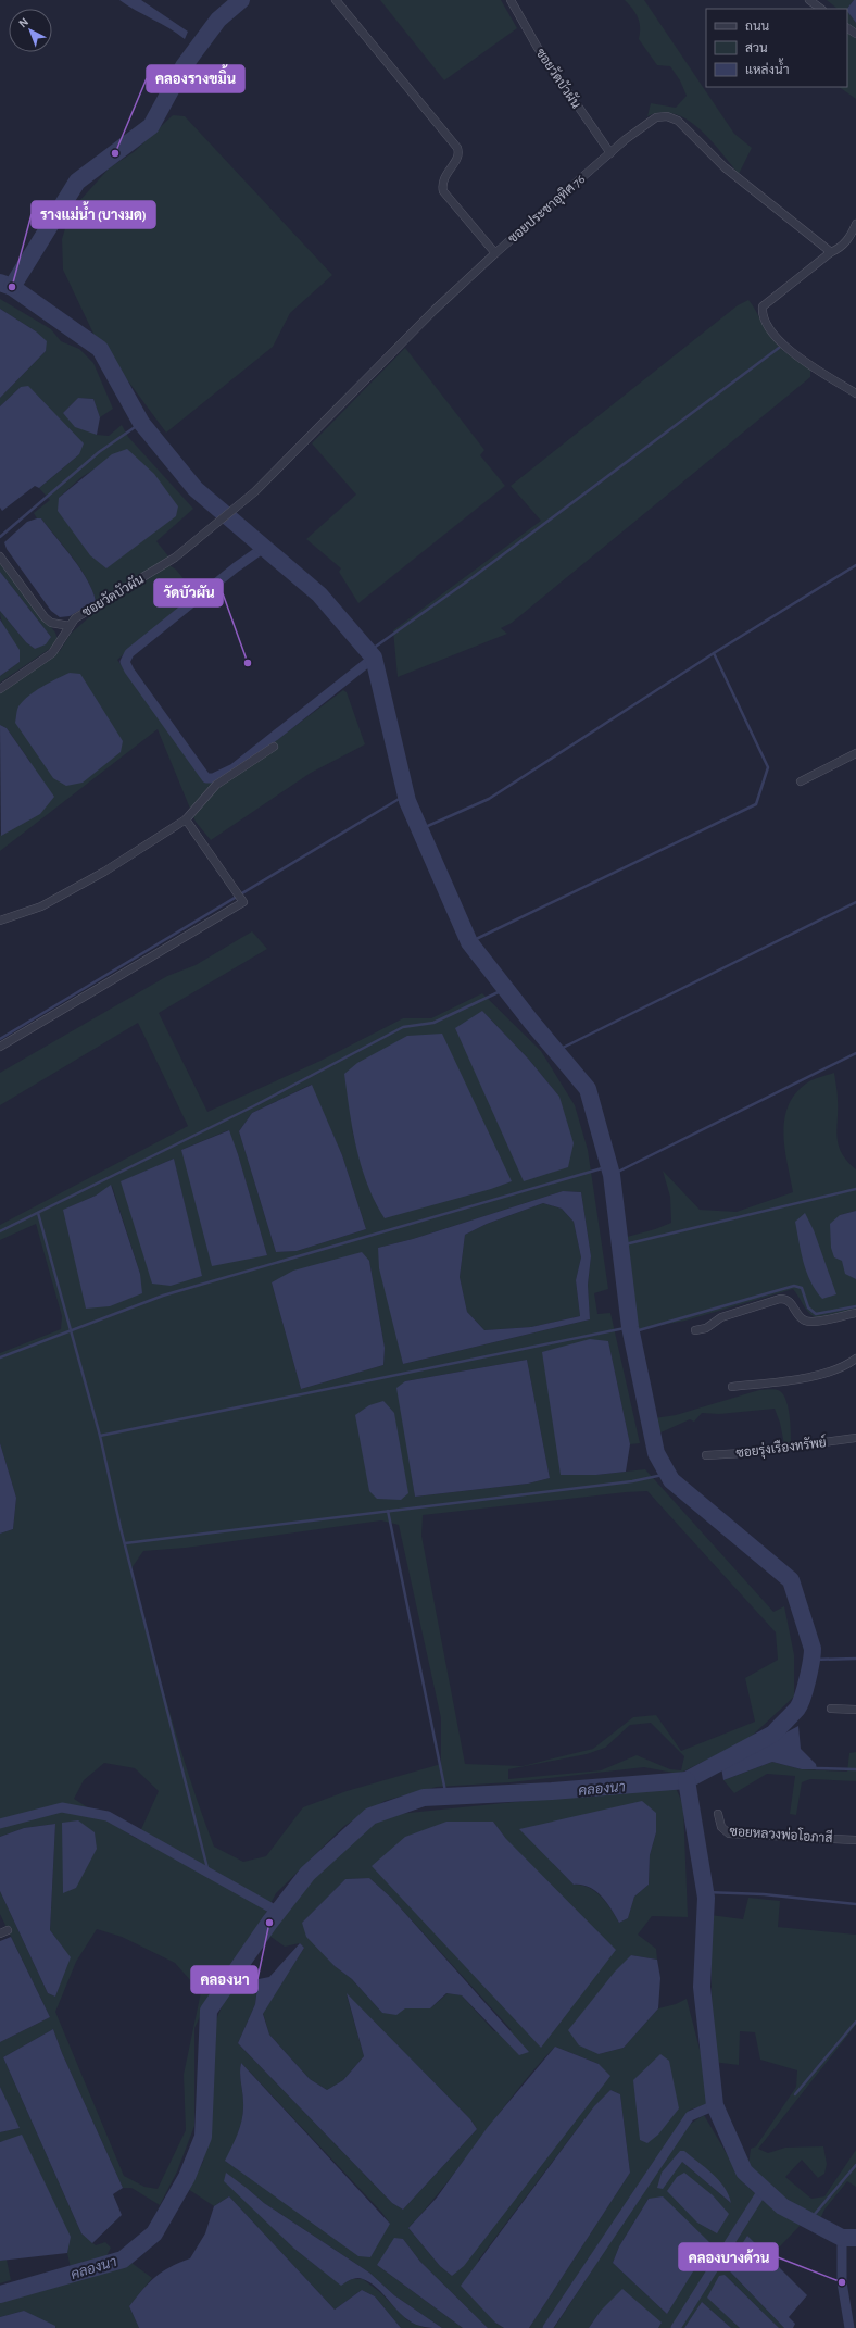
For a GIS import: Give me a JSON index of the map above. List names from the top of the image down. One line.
{"streets":{"street":["ซอยวัดบัวผัน","ซอยประชาอุทิศ 76","ซอยรุ่งเรืองทรัพย์","ซอยหลวงพ่อโอภาสี"]},"crossings":[["ซอยวัดบัวผัน","ซอยประชาอุทิศ 76"]],"water":["คลองนา"],"places":["คลองรางขมิ้น","รางแม่น้ำ (บางมด)","วัดบัวผัน","คลองนา","คลองบางด้วน"],"legend":["ถนน","สวน","แหล่งน้ำ"],"north":"top left"}
